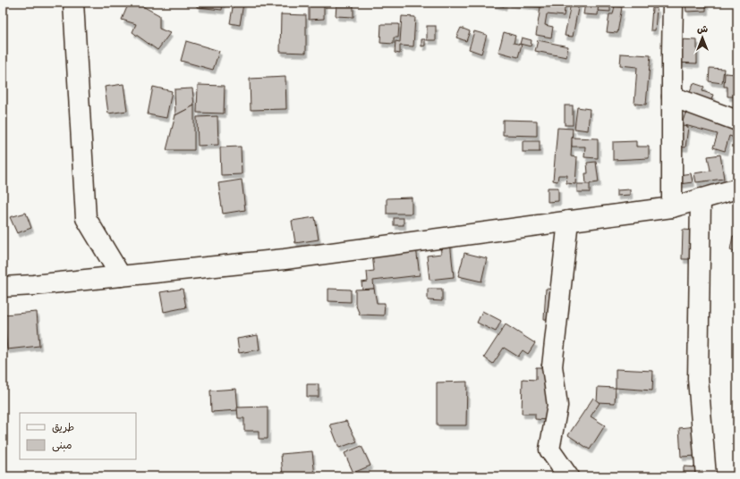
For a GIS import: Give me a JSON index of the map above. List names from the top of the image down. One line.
{"legend":["طريق","مبنى"],"north":"top"}
